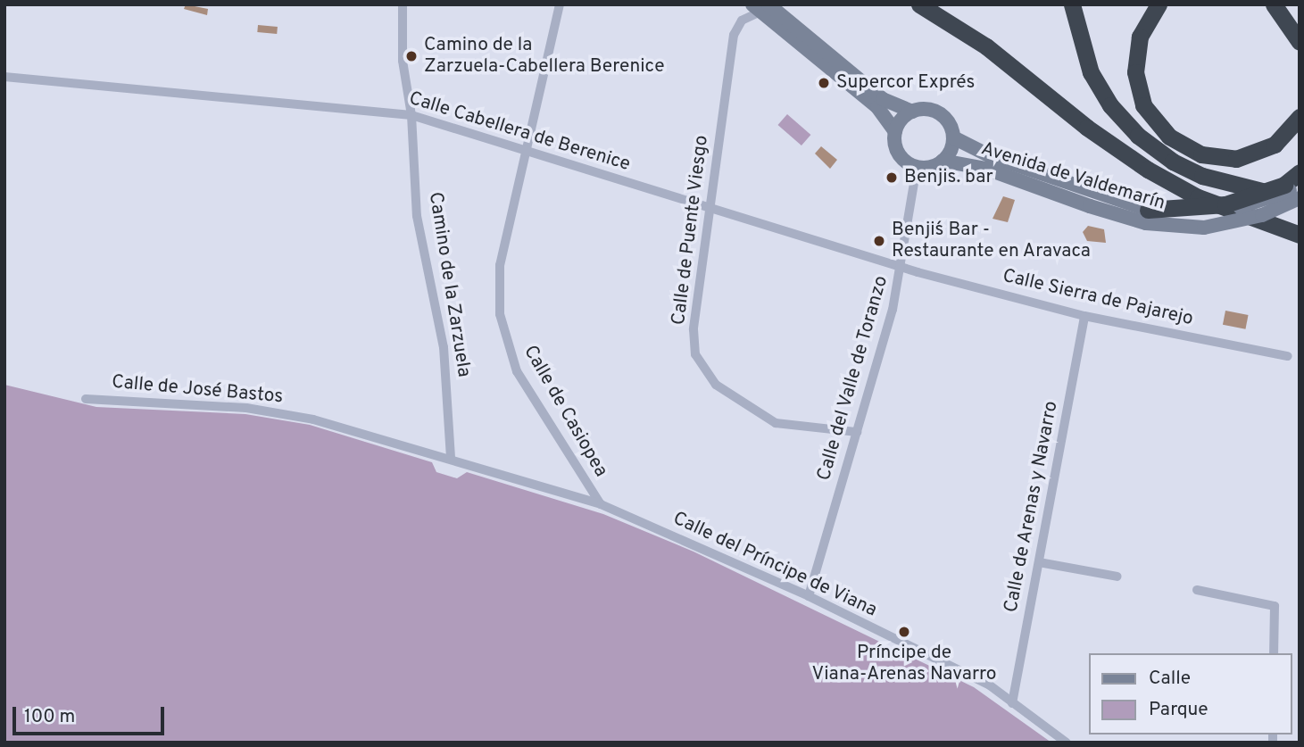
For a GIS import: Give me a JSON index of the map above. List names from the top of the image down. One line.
{"streets":{"main road":["Avenida de Valdemarín"],"street":["Calle Cabellera de Berenice","Calle de Puente Viesgo","Camino de la Zarzuela","Calle Sierra de Pajarejo","Calle del Valle de Toranzo","Calle de José Bastos","Calle de Casiopea","Calle de Arenas y Navarro","Calle del Príncipe de Viana"]},"crossings":[["Calle Cabellera de Berenice","Calle de Puente Viesgo"],["Calle Cabellera de Berenice","Camino de la Zarzuela"],["Calle Cabellera de Berenice","Calle Sierra de Pajarejo"],["Calle Cabellera de Berenice","Calle del Valle de Toranzo"],["Calle Cabellera de Berenice","Calle de Casiopea"],["Avenida de Valdemarín","Calle del Valle de Toranzo"],["Calle de Puente Viesgo","Calle del Valle de Toranzo"],["Camino de la Zarzuela","Calle de José Bastos"],["Camino de la Zarzuela","Calle del Príncipe de Viana"],["Calle Sierra de Pajarejo","Calle del Valle de Toranzo"],["Calle Sierra de Pajarejo","Calle de Arenas y Navarro"],["Calle del Valle de Toranzo","Calle del Príncipe de Viana"],["Calle de José Bastos","Calle del Príncipe de Viana"],["Calle de Casiopea","Calle del Príncipe de Viana"],["Calle de Arenas y Navarro","Calle del Príncipe de Viana"]],"places":["Camino de la Zarzuela-Cabellera Berenice","Supercor Exprés","Benjis. bar","Benji´s Bar - Restaurante en Aravaca","Príncipe de Viana-Arenas Navarro"],"legend":["Calle","Parque"],"scale_bar":"100 m"}
